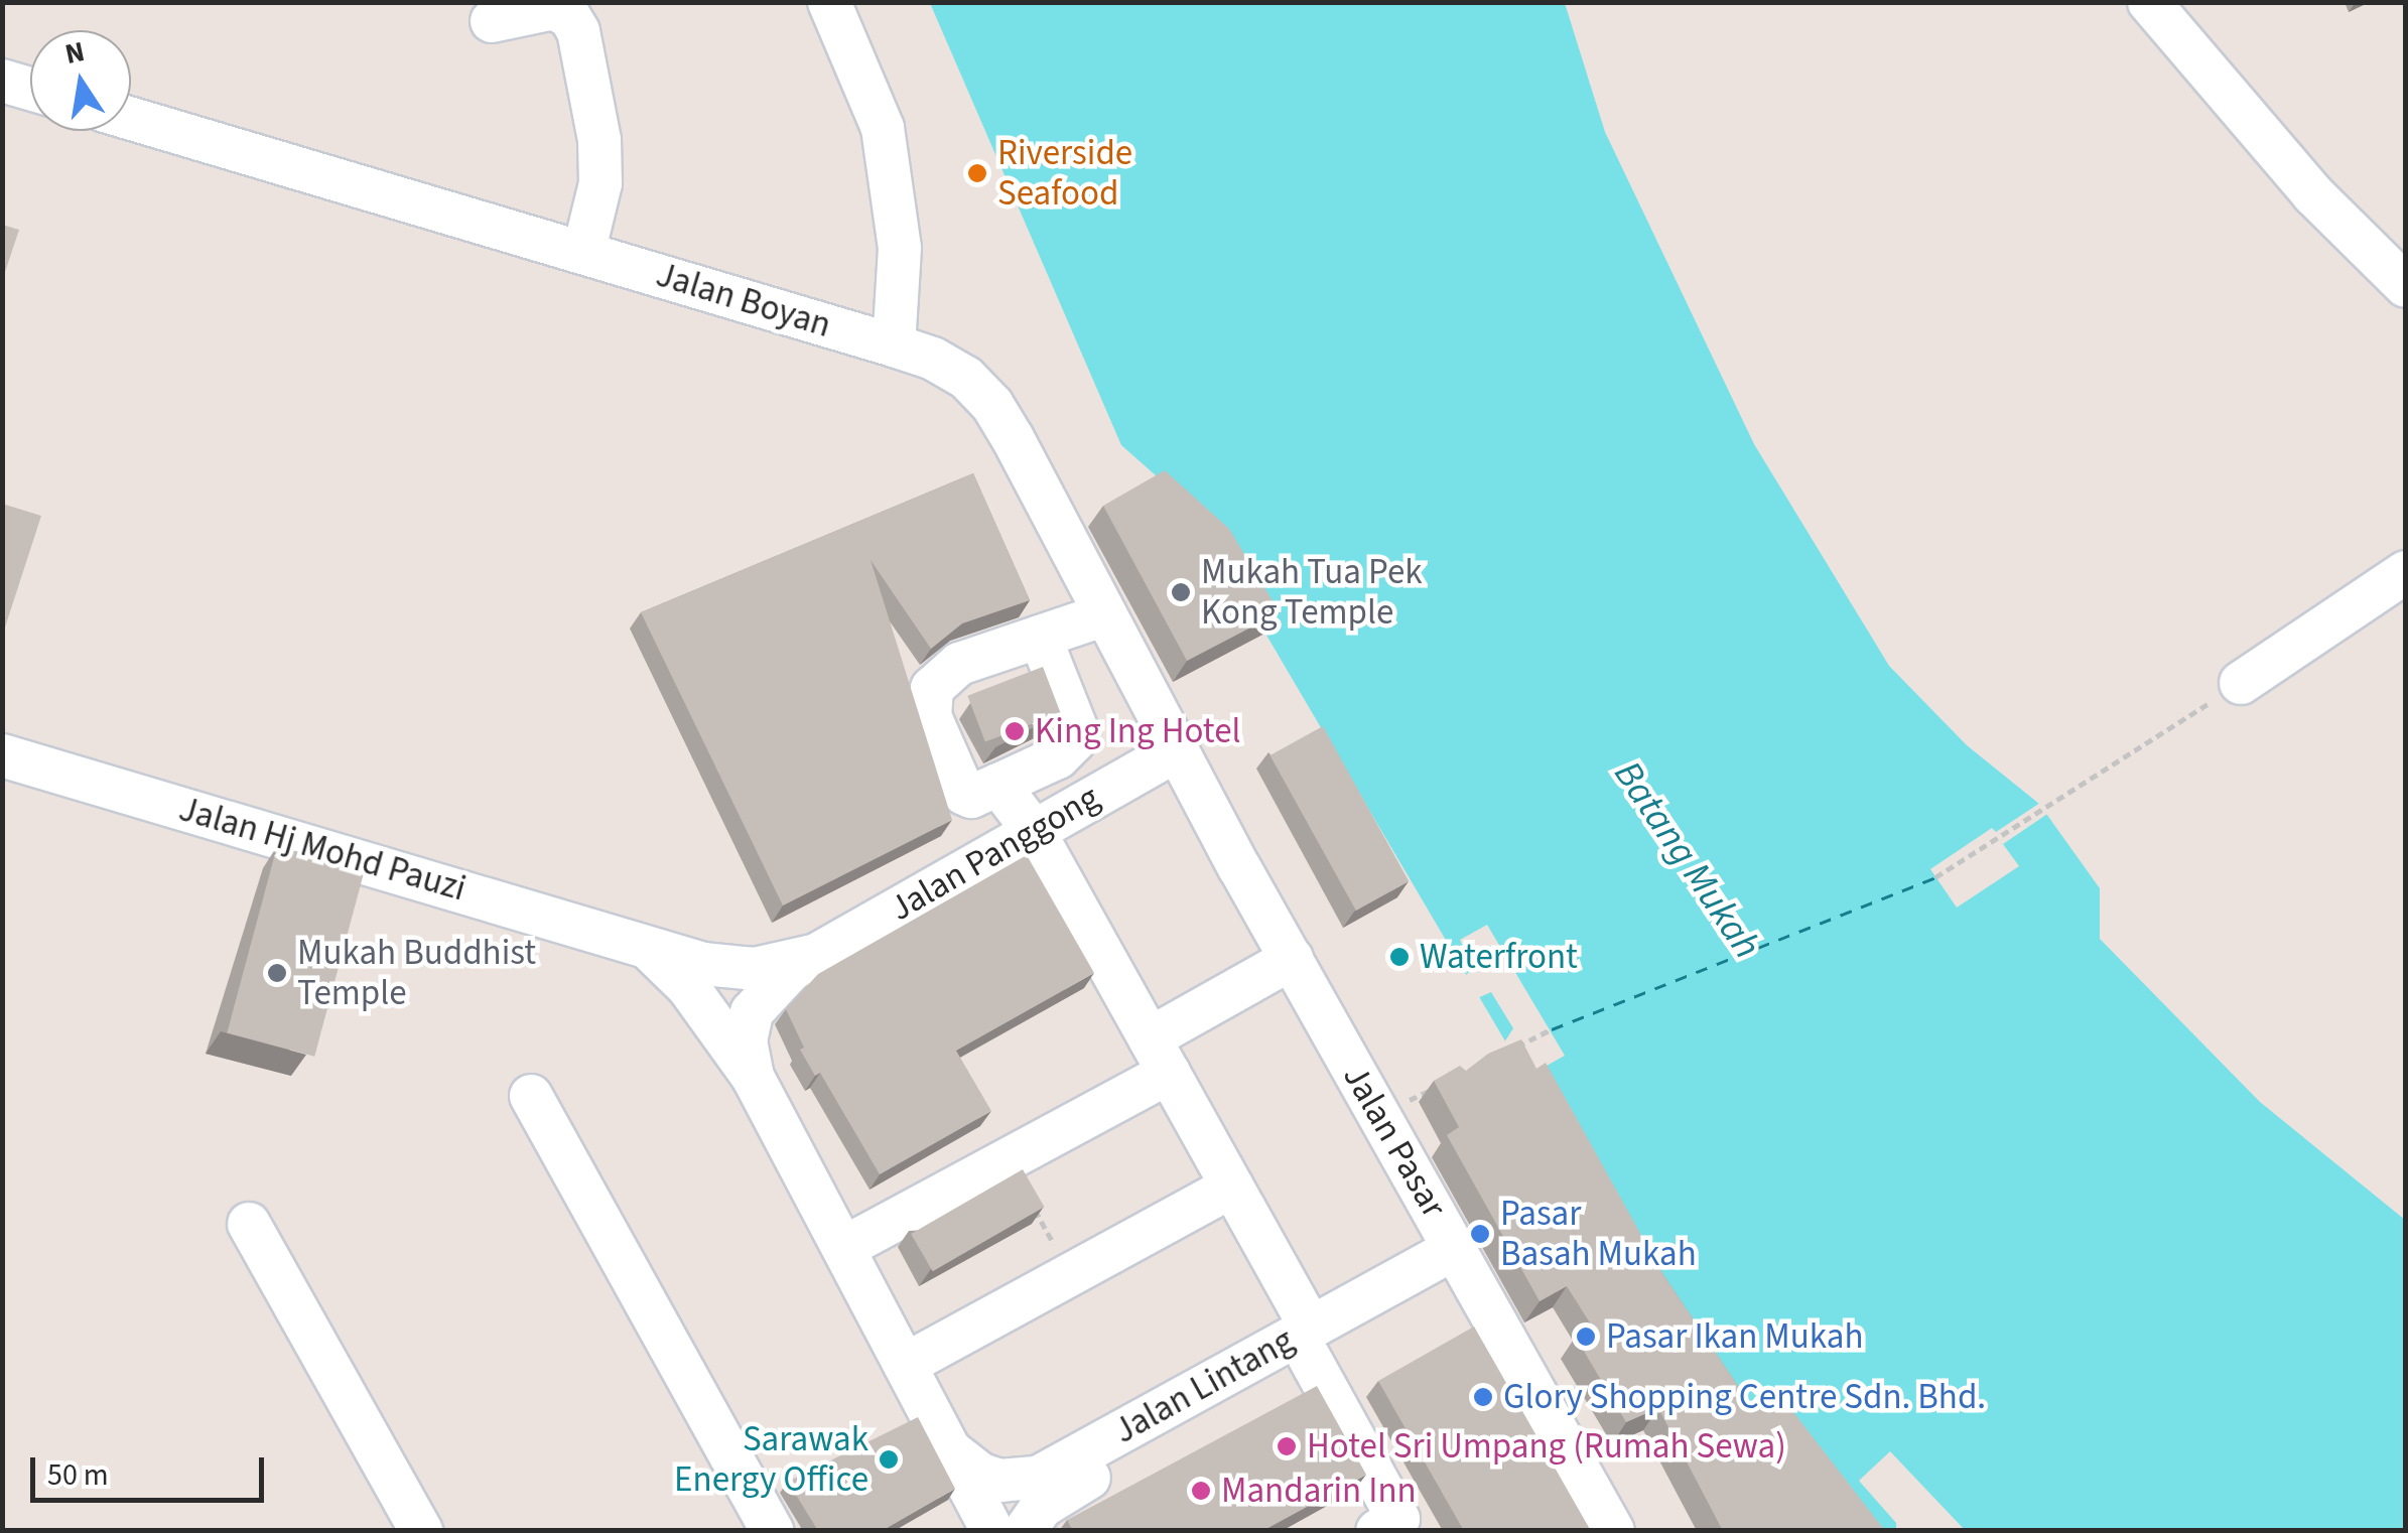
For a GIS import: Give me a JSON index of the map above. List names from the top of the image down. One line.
{"streets":{"street":["Jalan Boyan","Jalan Hj Mohd Pauzi","Jalan Panggong","Jalan Pasar","Jalan Lintang"]},"crossings":[["Jalan Boyan","Jalan Panggong"],["Jalan Boyan","Jalan Pasar"],["Jalan Hj Mohd Pauzi","Jalan Panggong"],["Jalan Panggong","Jalan Pasar"],["Jalan Pasar","Jalan Lintang"]],"water":["Batang Mukah"],"places":["Riverside Seafood","Mukah Tua Pek Kong Temple","King Ing Hotel","Waterfront","Mukah Buddhist Temple","Pasar Basah Mukah","Pasar Ikan Mukah","Glory Shopping Centre Sdn. Bhd.","Hotel Sri Umpang (Rumah Sewa)","Sarawak Energy Office","Mandarin Inn"],"scale_bar":"50 m","north":"top"}
